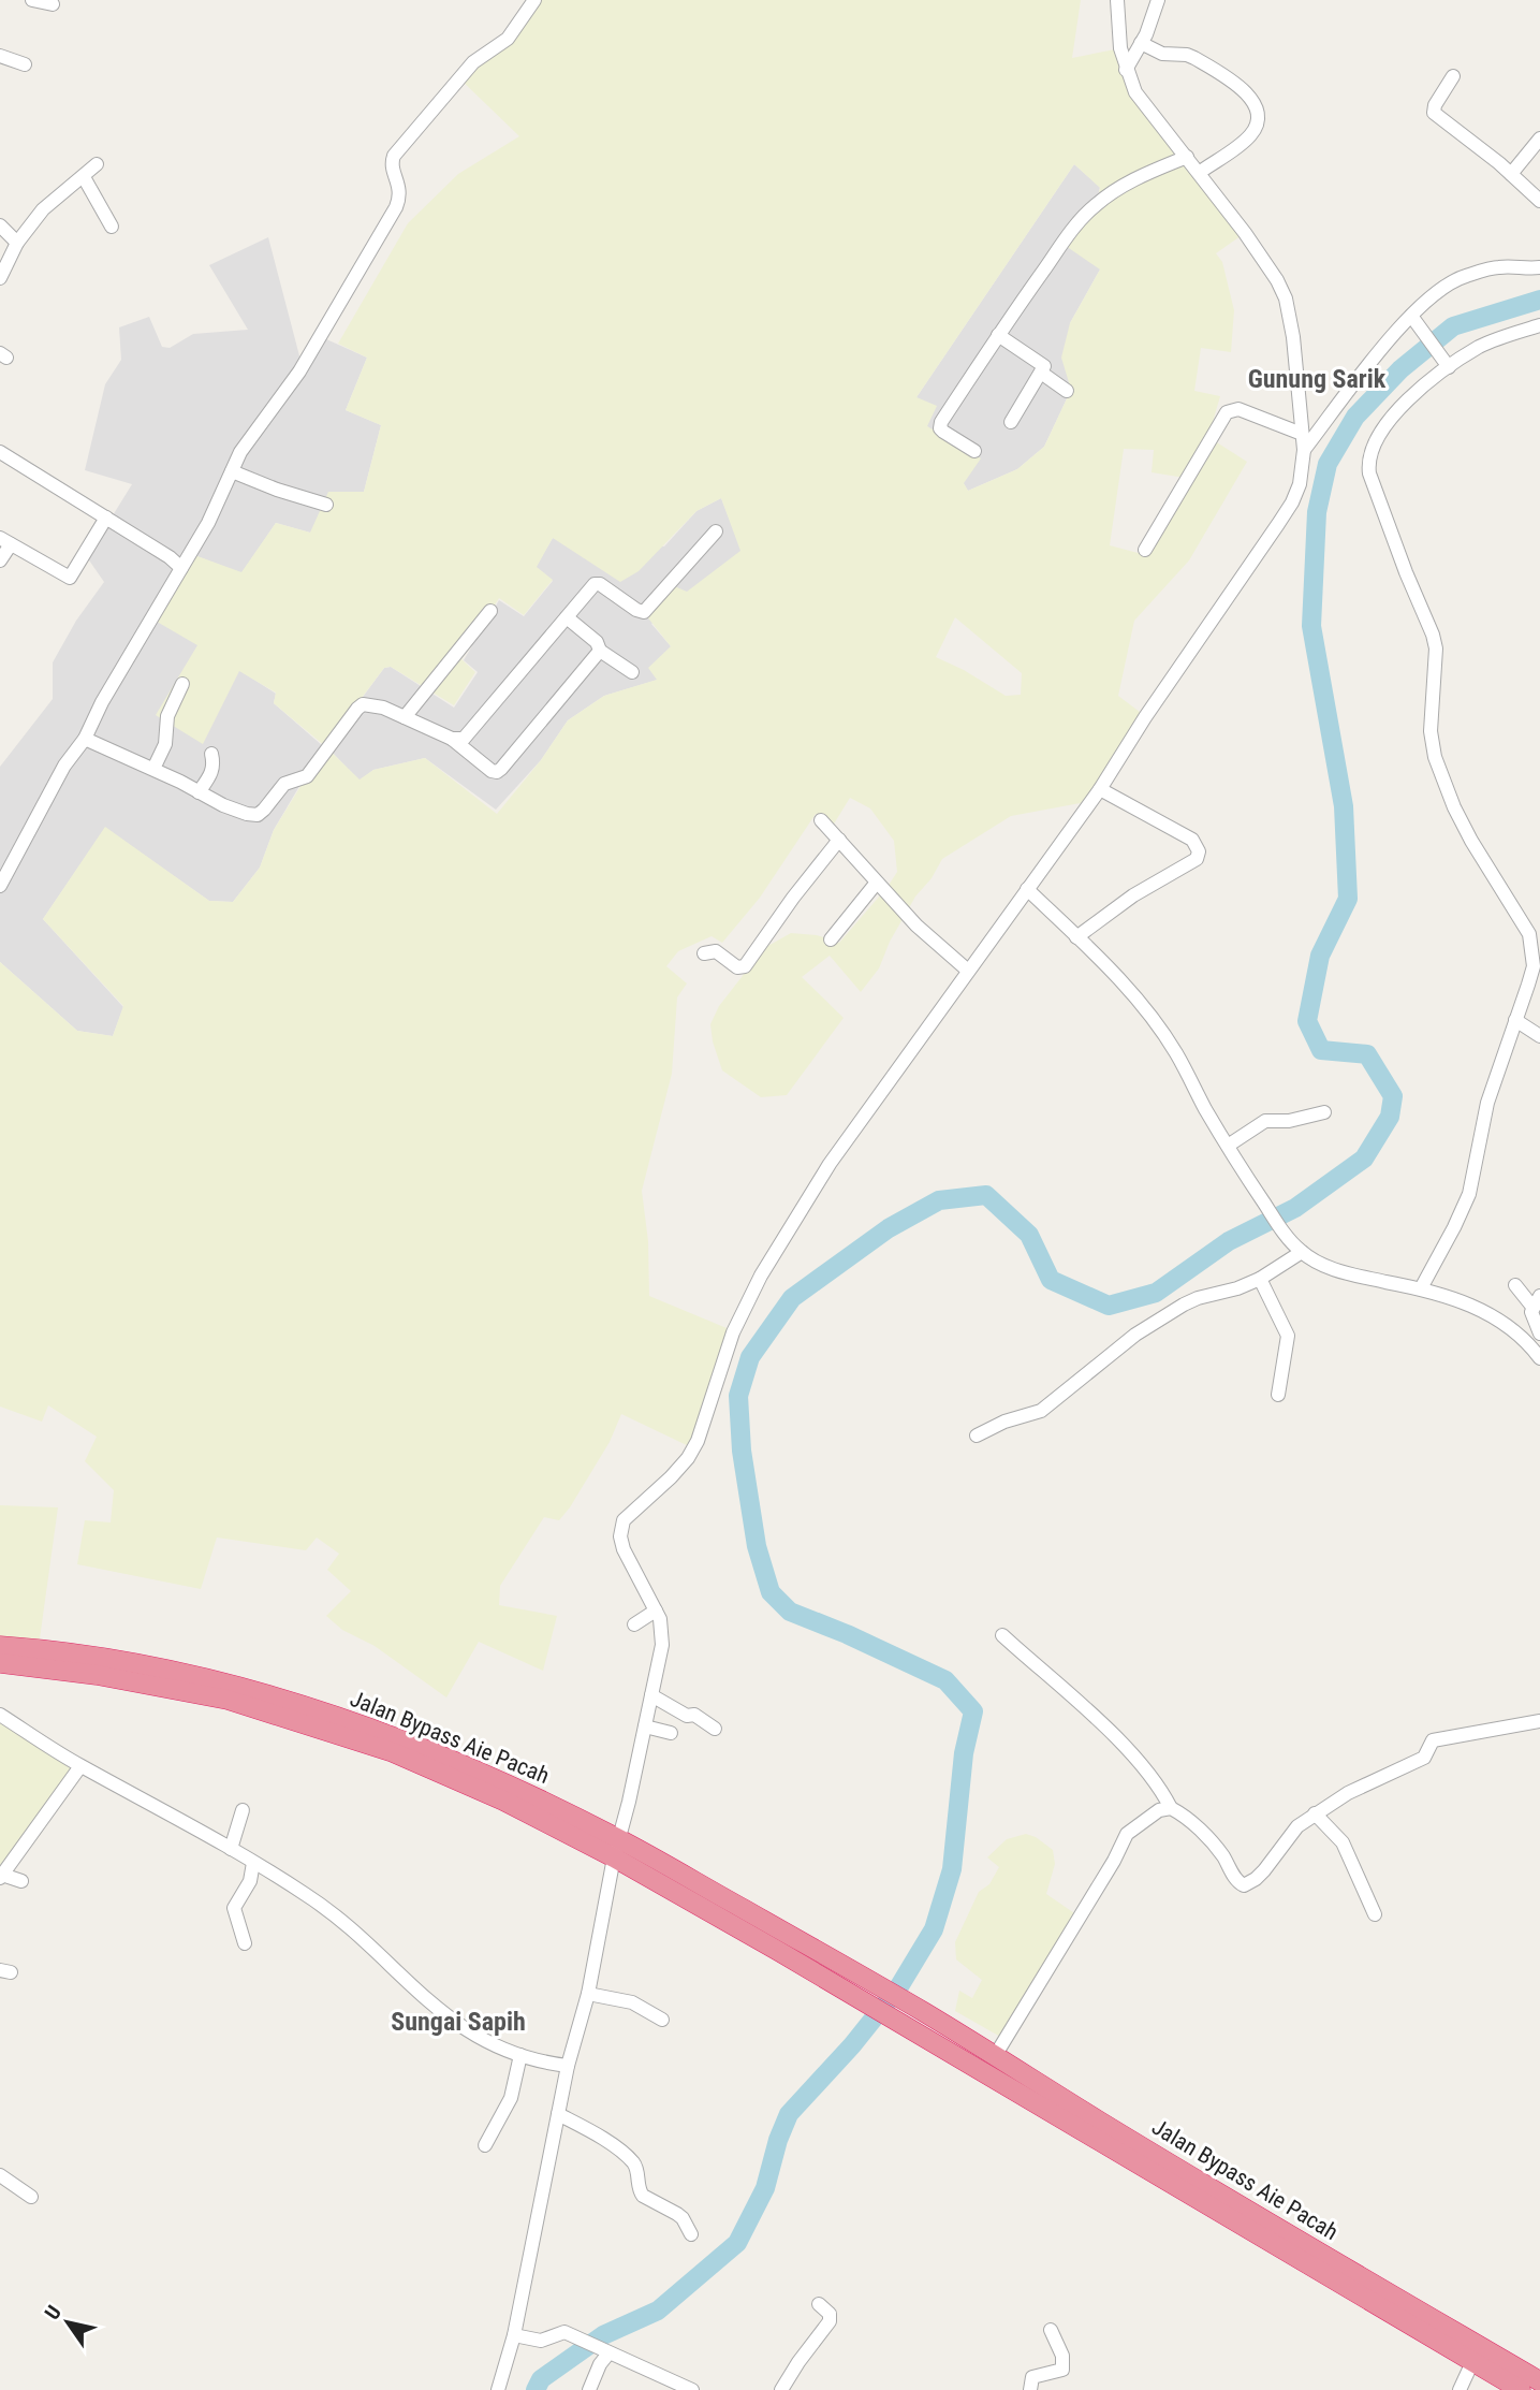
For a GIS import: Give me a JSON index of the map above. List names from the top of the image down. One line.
{"streets":{"highway":["Jalan Bypass Aie Pacah"]},"districts":["Gunung Sarik","Sungai Sapih"],"north":"top left"}
